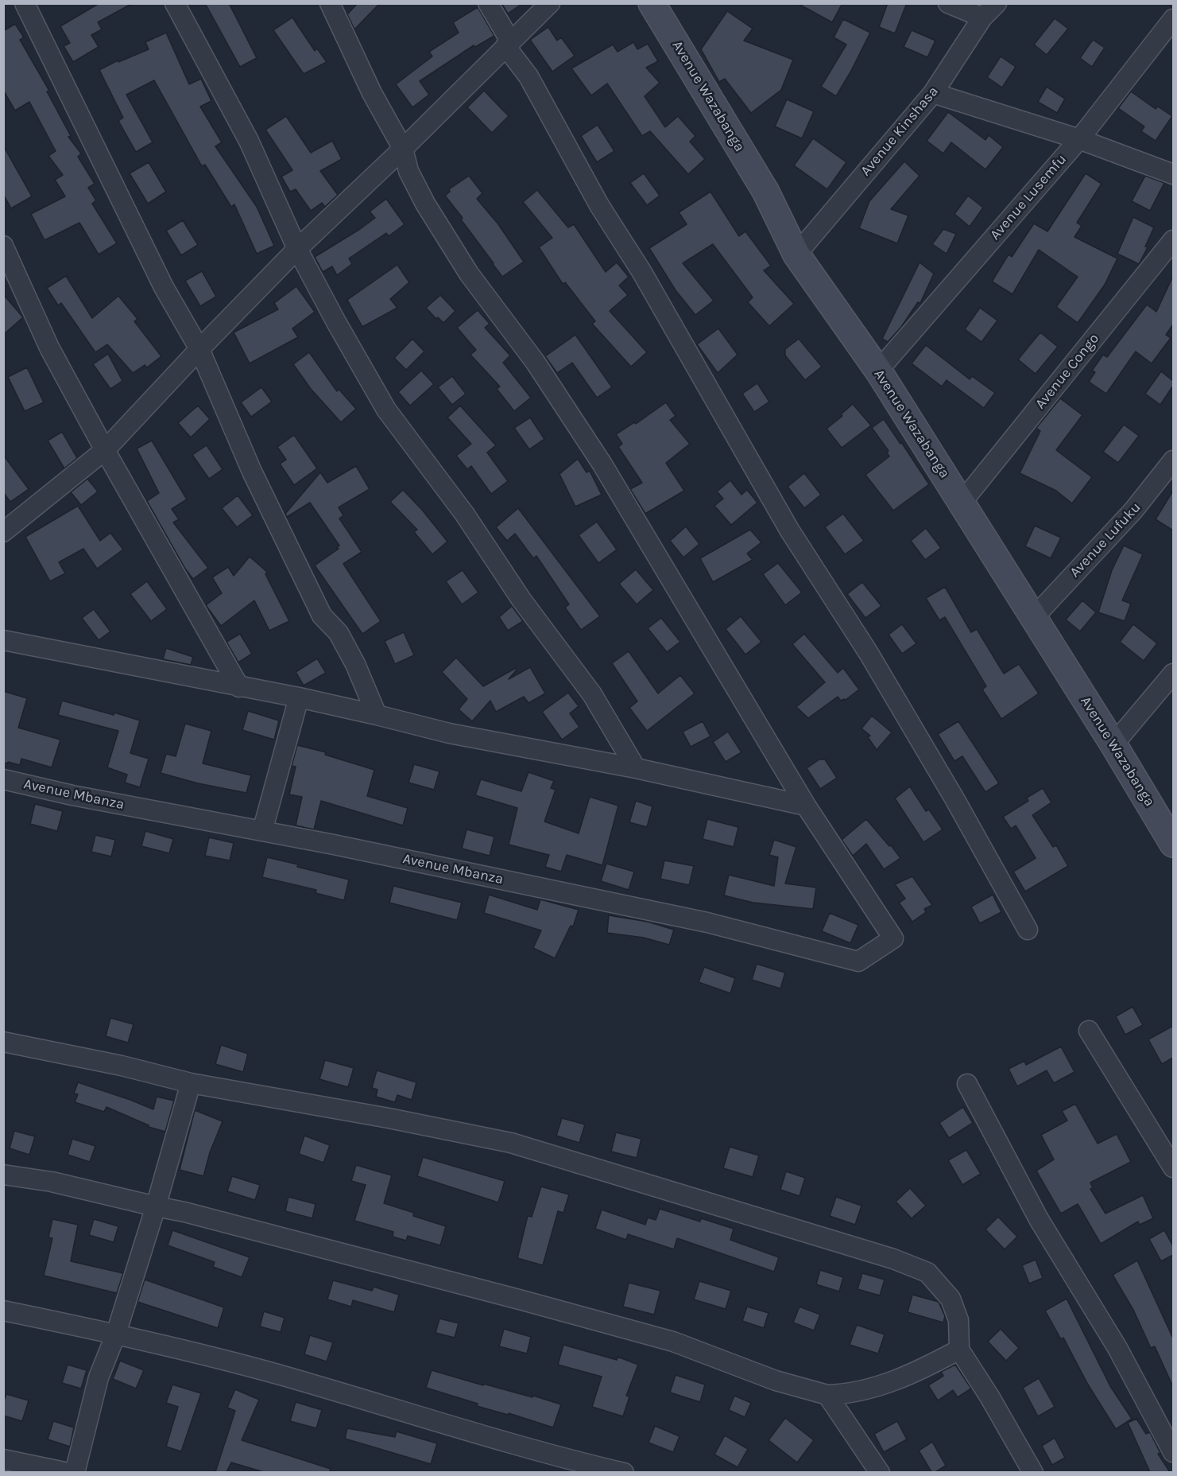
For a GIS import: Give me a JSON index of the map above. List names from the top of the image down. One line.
{"streets":{"main road":["Avenue Wazabanga"],"street":["Avenue Kinshasa","Avenue Lusemfu","Avenue Congo","Avenue Lufuku","Avenue Mbanza"]},"crossings":[["Avenue Wazabanga","Avenue Kinshasa"],["Avenue Wazabanga","Avenue Lusemfu"],["Avenue Wazabanga","Avenue Congo"],["Avenue Wazabanga","Avenue Lufuku"]]}
